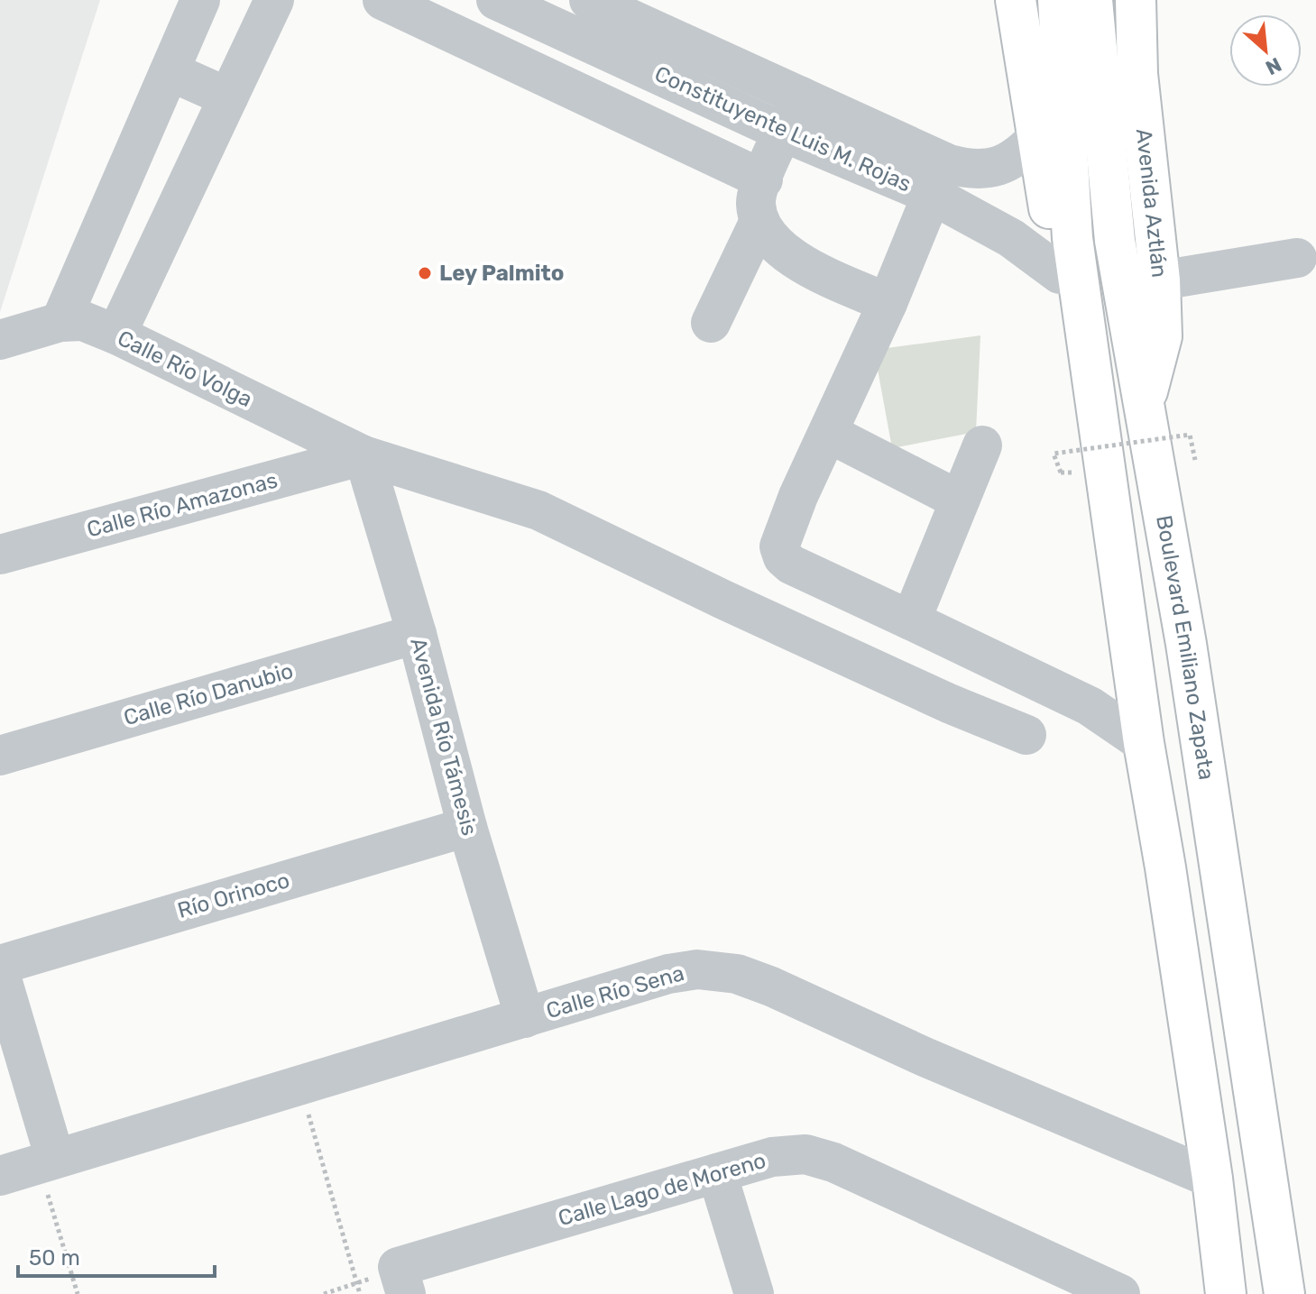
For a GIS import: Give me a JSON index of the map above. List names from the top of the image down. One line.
{"streets":{"main road":["Avenida Aztlán","Boulevard Emiliano Zapata"],"street":["Constituyente Luis M. Rojas","Calle Río Volga","Calle Río Amazonas","Calle Río Danubio","Avenida Río Támesis","Río Orinoco","Calle Río Sena","Calle Lago de Moreno"]},"crossings":[["Avenida Aztlán","Boulevard Emiliano Zapata"],["Calle Río Volga","Calle Río Amazonas"],["Calle Río Volga","Avenida Río Támesis"],["Calle Río Amazonas","Avenida Río Támesis"],["Calle Río Danubio","Avenida Río Támesis"],["Avenida Río Támesis","Río Orinoco"],["Avenida Río Támesis","Calle Río Sena"]],"places":["Ley Palmito"],"scale_bar":"50 m","north":"bottom right"}
